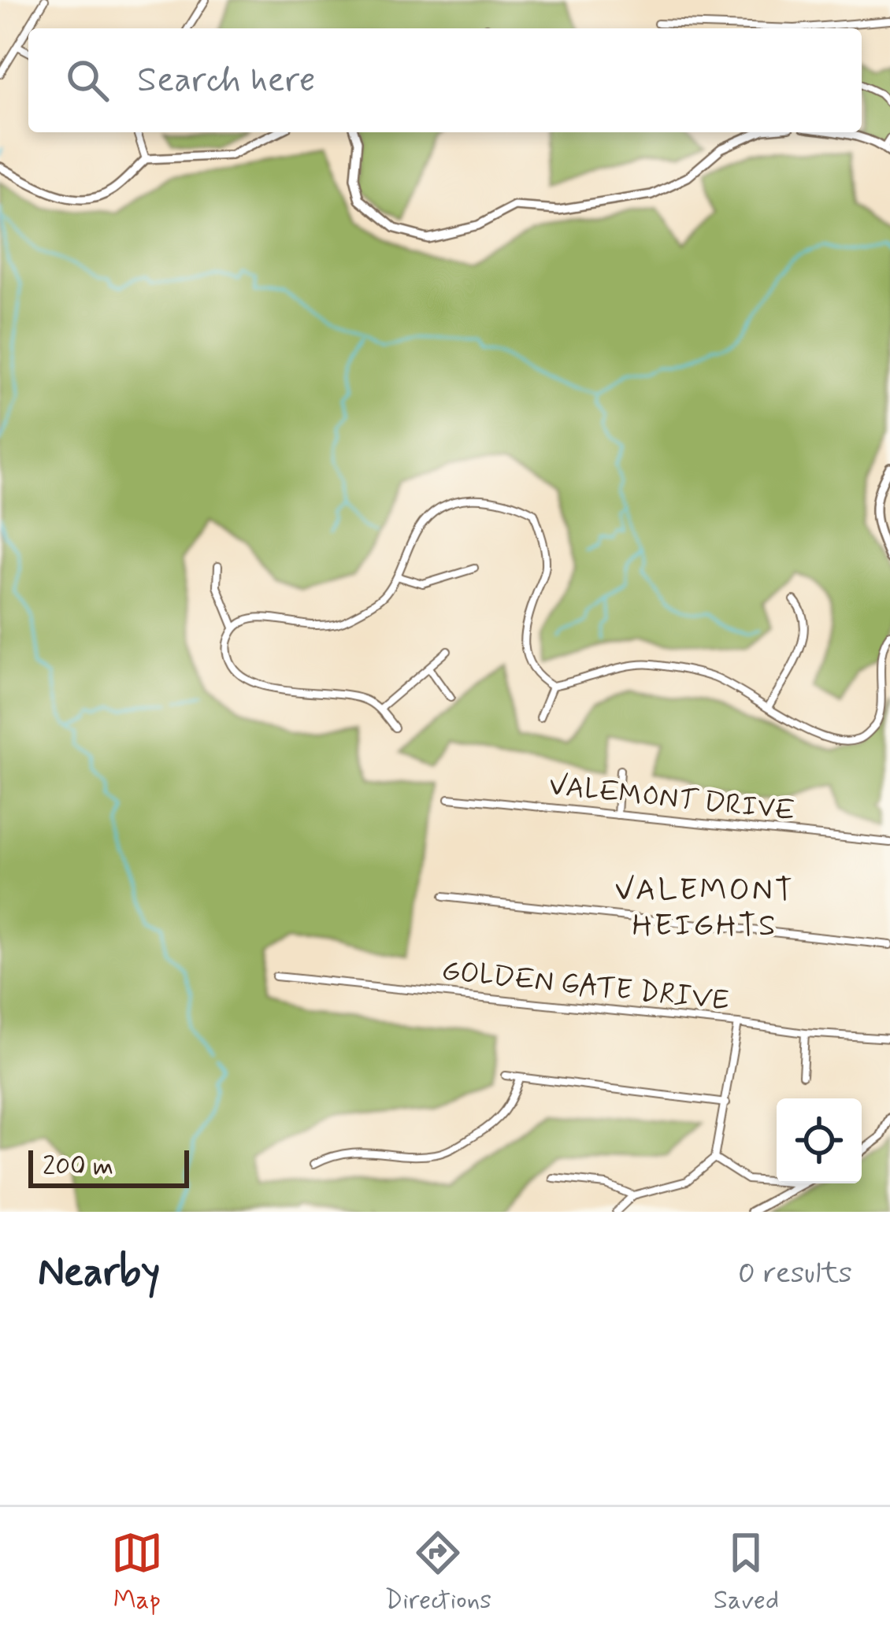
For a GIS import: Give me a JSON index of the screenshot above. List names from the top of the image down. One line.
{"streets":{"street":["VALEMONT DRIVE","GOLDEN GATE DRIVE"]},"districts":["VALEMONT HEIGHTS"],"scale_bar":"200 m","page":{"search":"Search here","scale":"200 m","heading":["Nearby","0 results"],"nav":["Map","Directions","Saved"]}}
